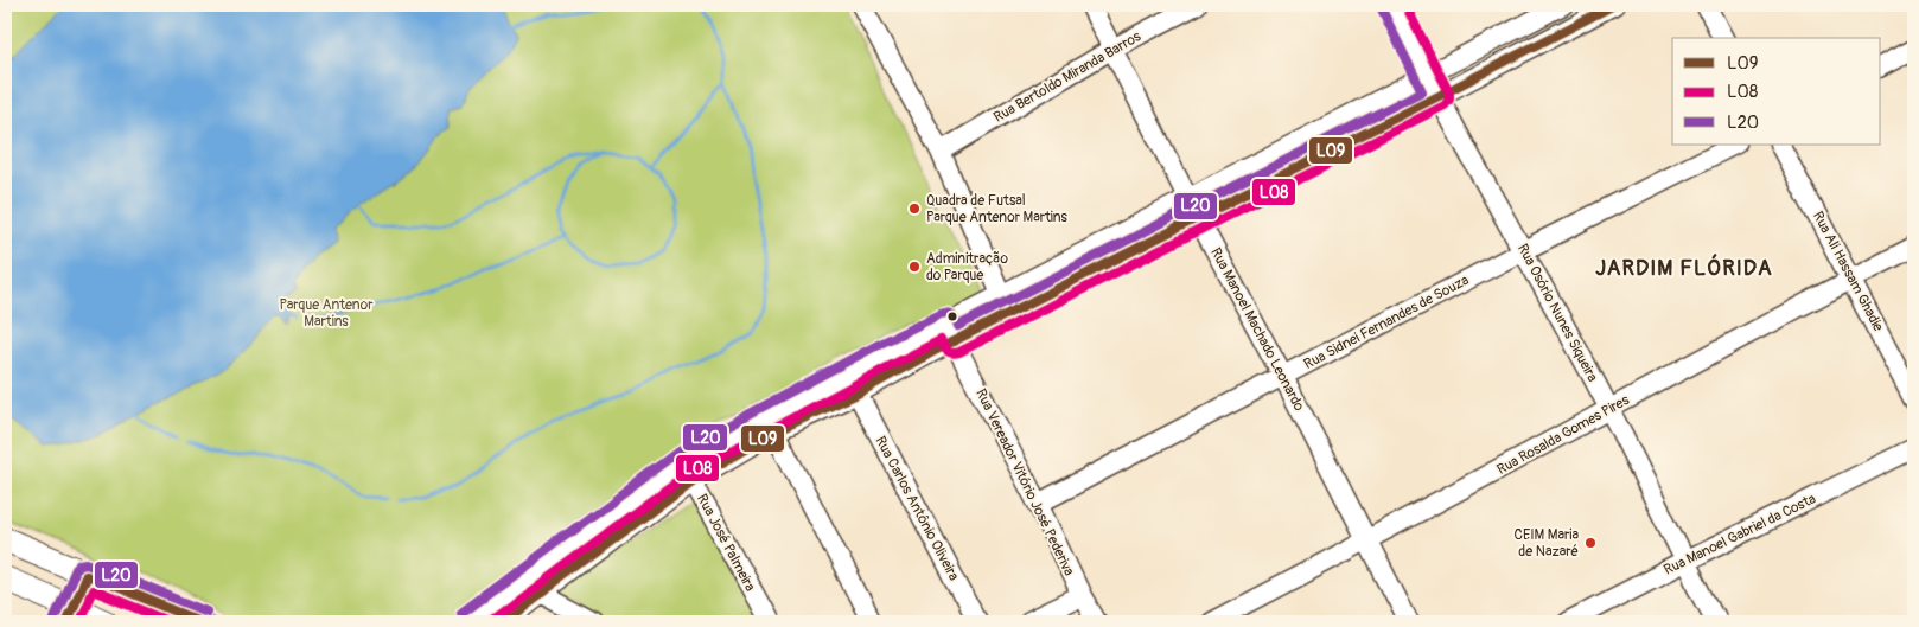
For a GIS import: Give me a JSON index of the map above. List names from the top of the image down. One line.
{"streets":{"street":["Rua Bertoldo Miranda Barros","Rua Ali Hassam Ghadie","Rua Osório Nunes Siqueira","Rua Sidnei Fernandes de Souza","Rua Manoel Machado Leonardo","Rua Rosalda Gomes Pires","Rua Vereador Vitório José Pederiva","Rua Carlos Antônio Oliveira","Rua Manoel Gabriel da Costa","Rua José Palmeira"]},"crossings":[["Rua Bertoldo Miranda Barros","Rua Manoel Machado Leonardo"],["Rua Ali Hassam Ghadie","Rua Rosalda Gomes Pires"],["Rua Osório Nunes Siqueira","Rua Sidnei Fernandes de Souza"],["Rua Osório Nunes Siqueira","Rua Rosalda Gomes Pires"],["Rua Osório Nunes Siqueira","Rua Manoel Gabriel da Costa"],["Rua Sidnei Fernandes de Souza","Rua Manoel Machado Leonardo"],["Rua Sidnei Fernandes de Souza","Rua Vereador Vitório José Pederiva"],["Rua Manoel Machado Leonardo","Rua Rosalda Gomes Pires"]],"districts":["JARDIM FLÓRIDA"],"parks":["Parque Antenor Martins"],"places":["Quadra de Futsal Parque Antenor Martins","Adminitração do Parque","CEIM Maria de Nazaré"],"lines":["transit line L09","transit line L08","transit line L20"],"legend":["L09","L08","L20"]}
